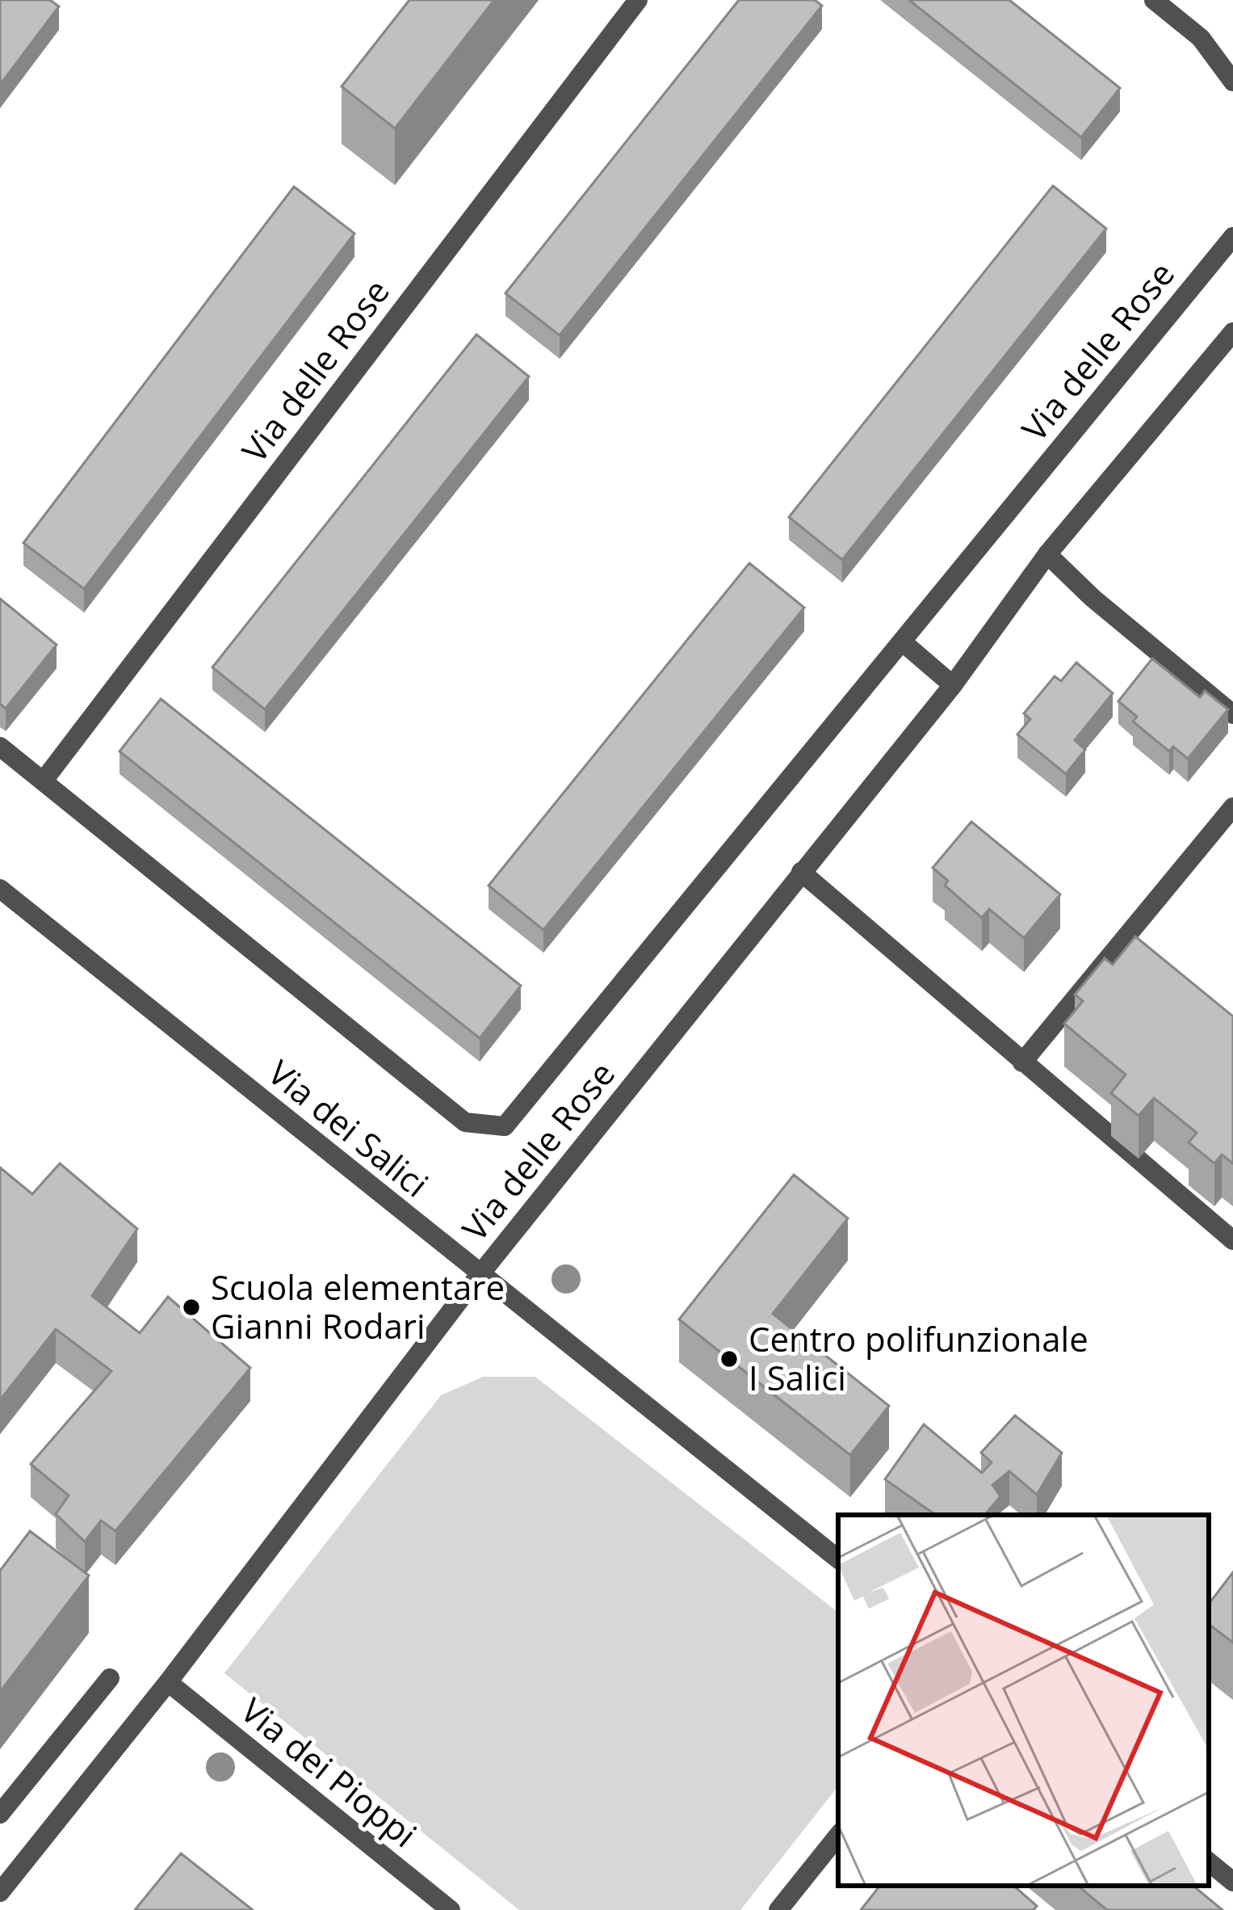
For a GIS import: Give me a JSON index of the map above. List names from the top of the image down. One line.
{"streets":{"street":["Via delle Rose","Via dei Salici","Via dei Pioppi"]},"crossings":[["Via delle Rose","Via dei Salici"],["Via delle Rose","Via dei Pioppi"]],"places":["Scuola elementare Gianni Rodari","Centro polifunzionale I Salici"]}
